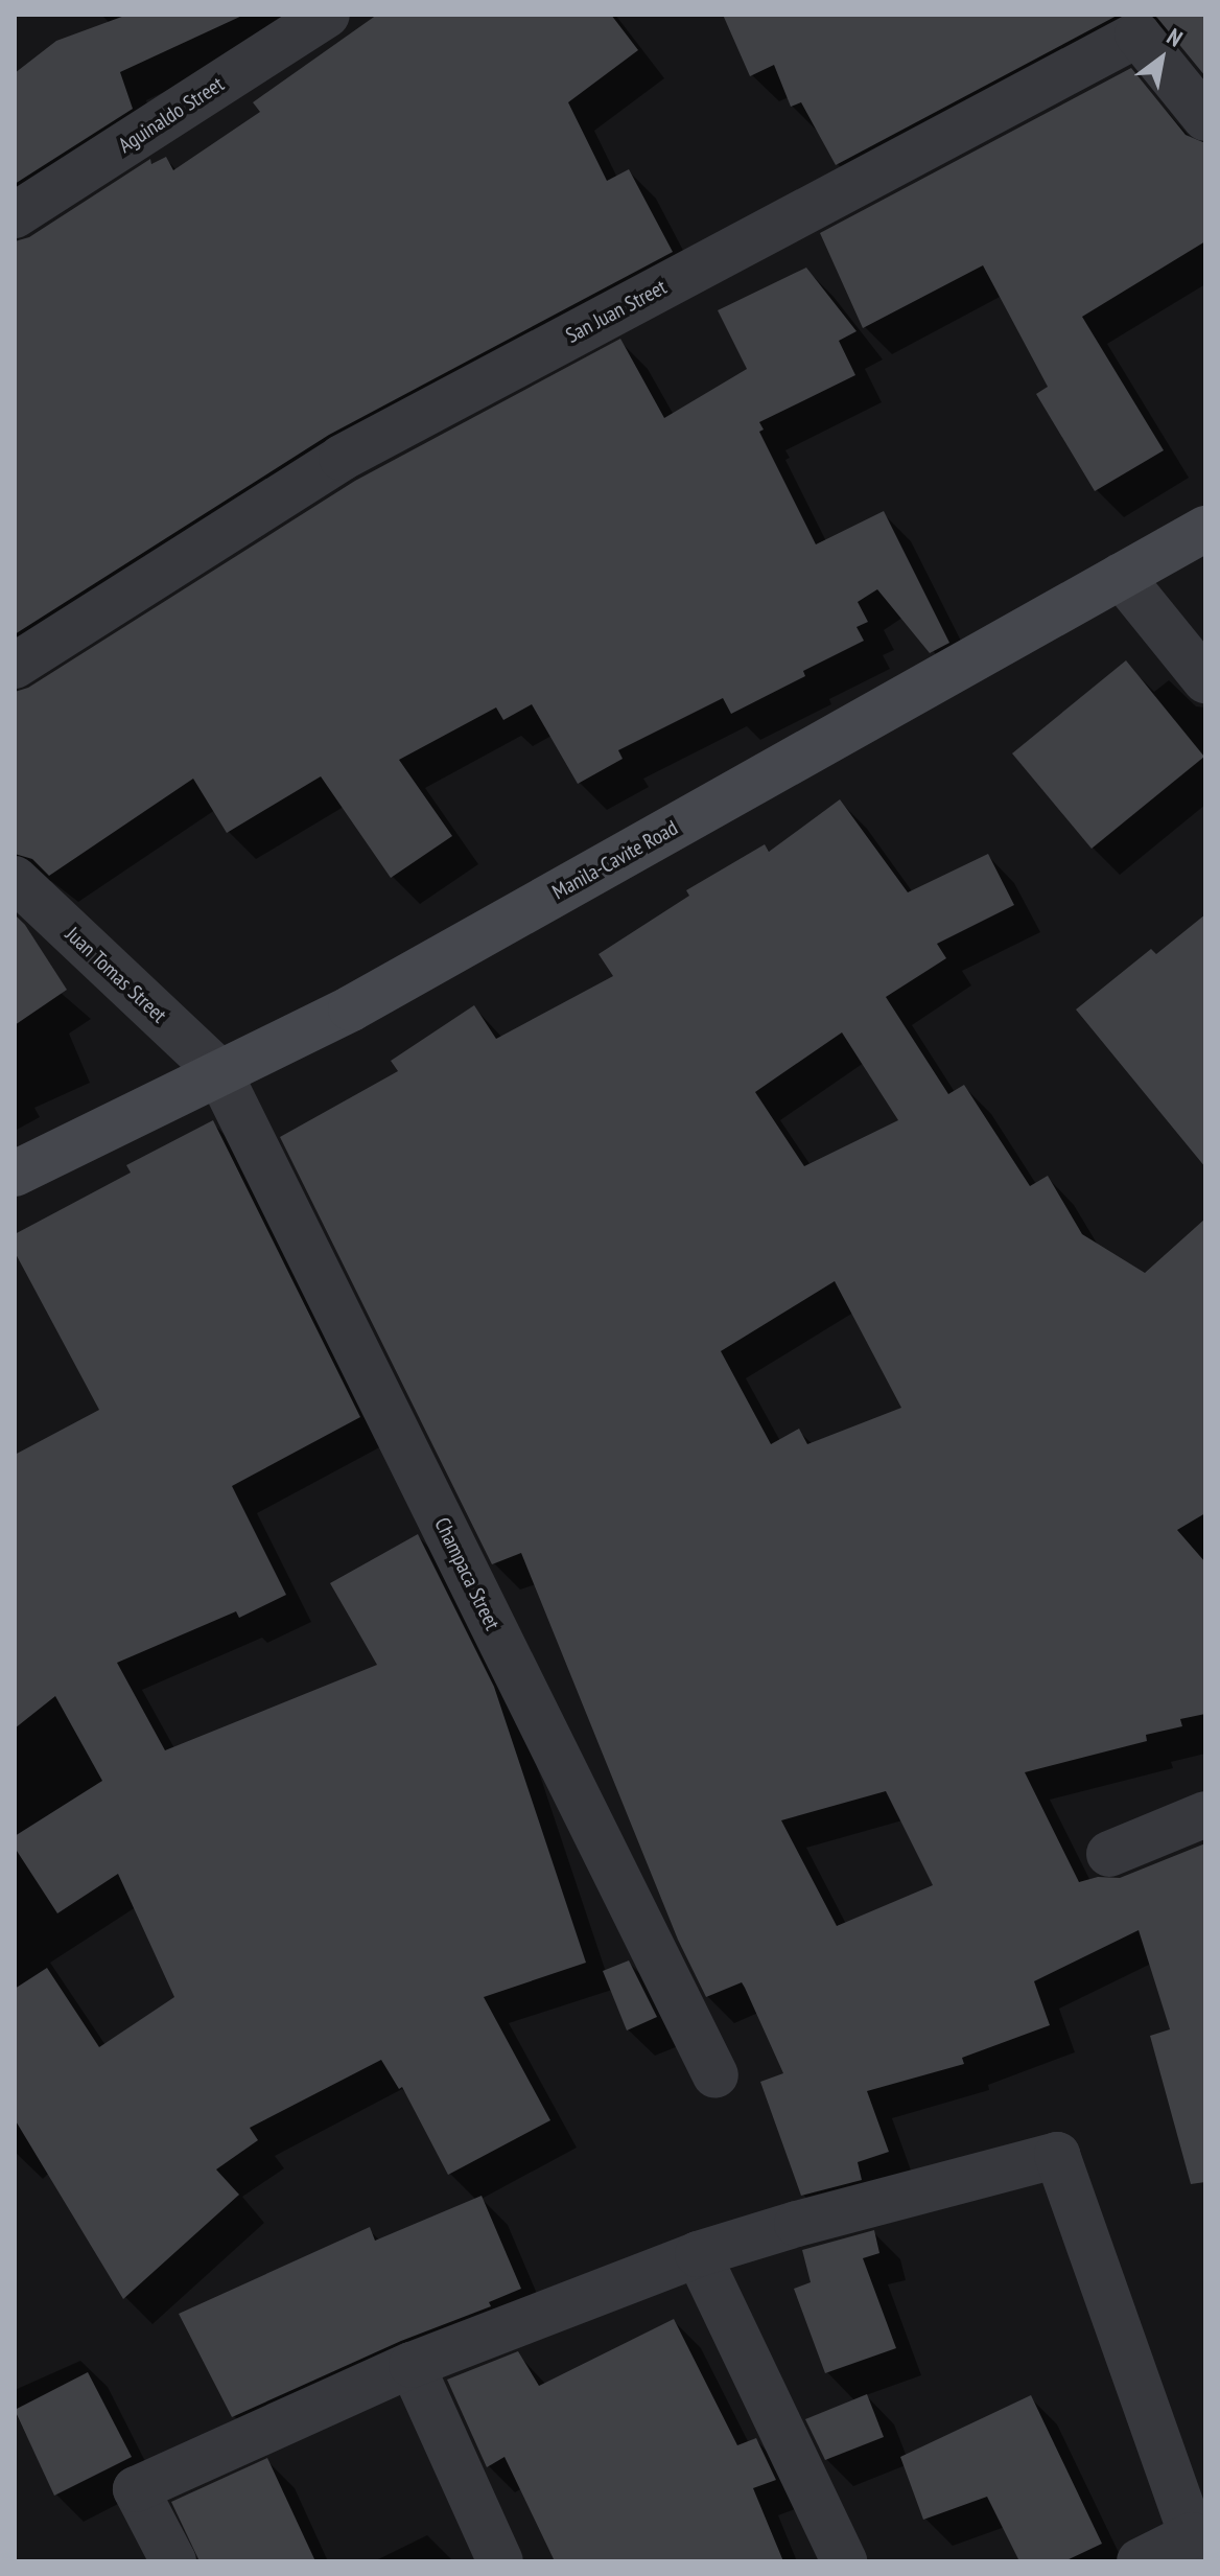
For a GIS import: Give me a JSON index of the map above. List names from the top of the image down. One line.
{"streets":{"main road":["Manila-Cavite Road"],"street":["Aguinaldo Street","San Juan Street","Juan Tomas Street","Champaca Street"]},"crossings":[["Manila-Cavite Road","Juan Tomas Street"],["Manila-Cavite Road","Champaca Street"],["Juan Tomas Street","Champaca Street"]],"north":"top right"}
